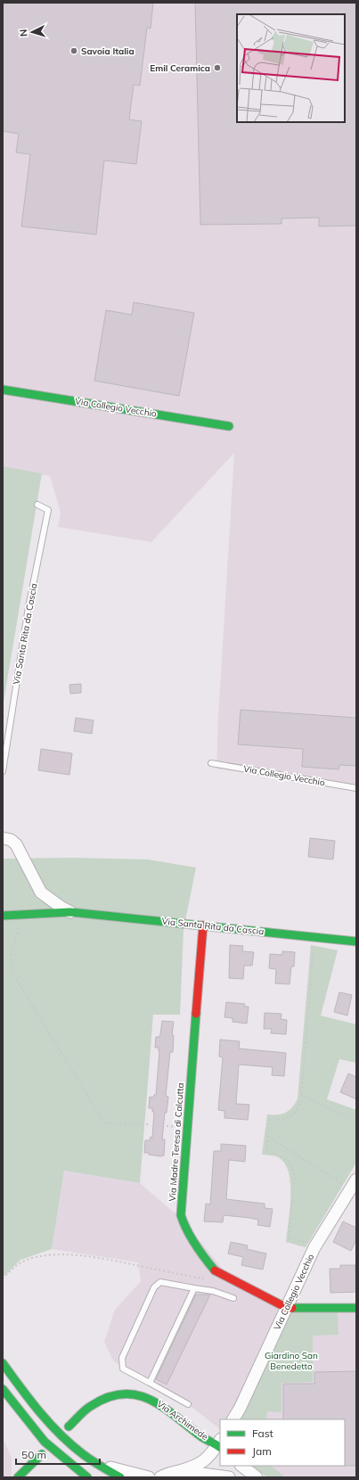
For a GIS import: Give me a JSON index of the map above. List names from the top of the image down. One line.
{"streets":{"street":["Via Collegio Vecchio","Via Santa Rita da Cascia","Via Madre Teresa di Calcutta","Via Archimede"]},"crossings":[["Via Collegio Vecchio","Via Madre Teresa di Calcutta"],["Via Santa Rita da Cascia","Via Madre Teresa di Calcutta"]],"parks":["Giardino San Benedetto"],"places":["Savoia Italia","Emil Ceramica"],"legend":["Fast","Jam"],"scale_bar":"50 m","north":"left"}
